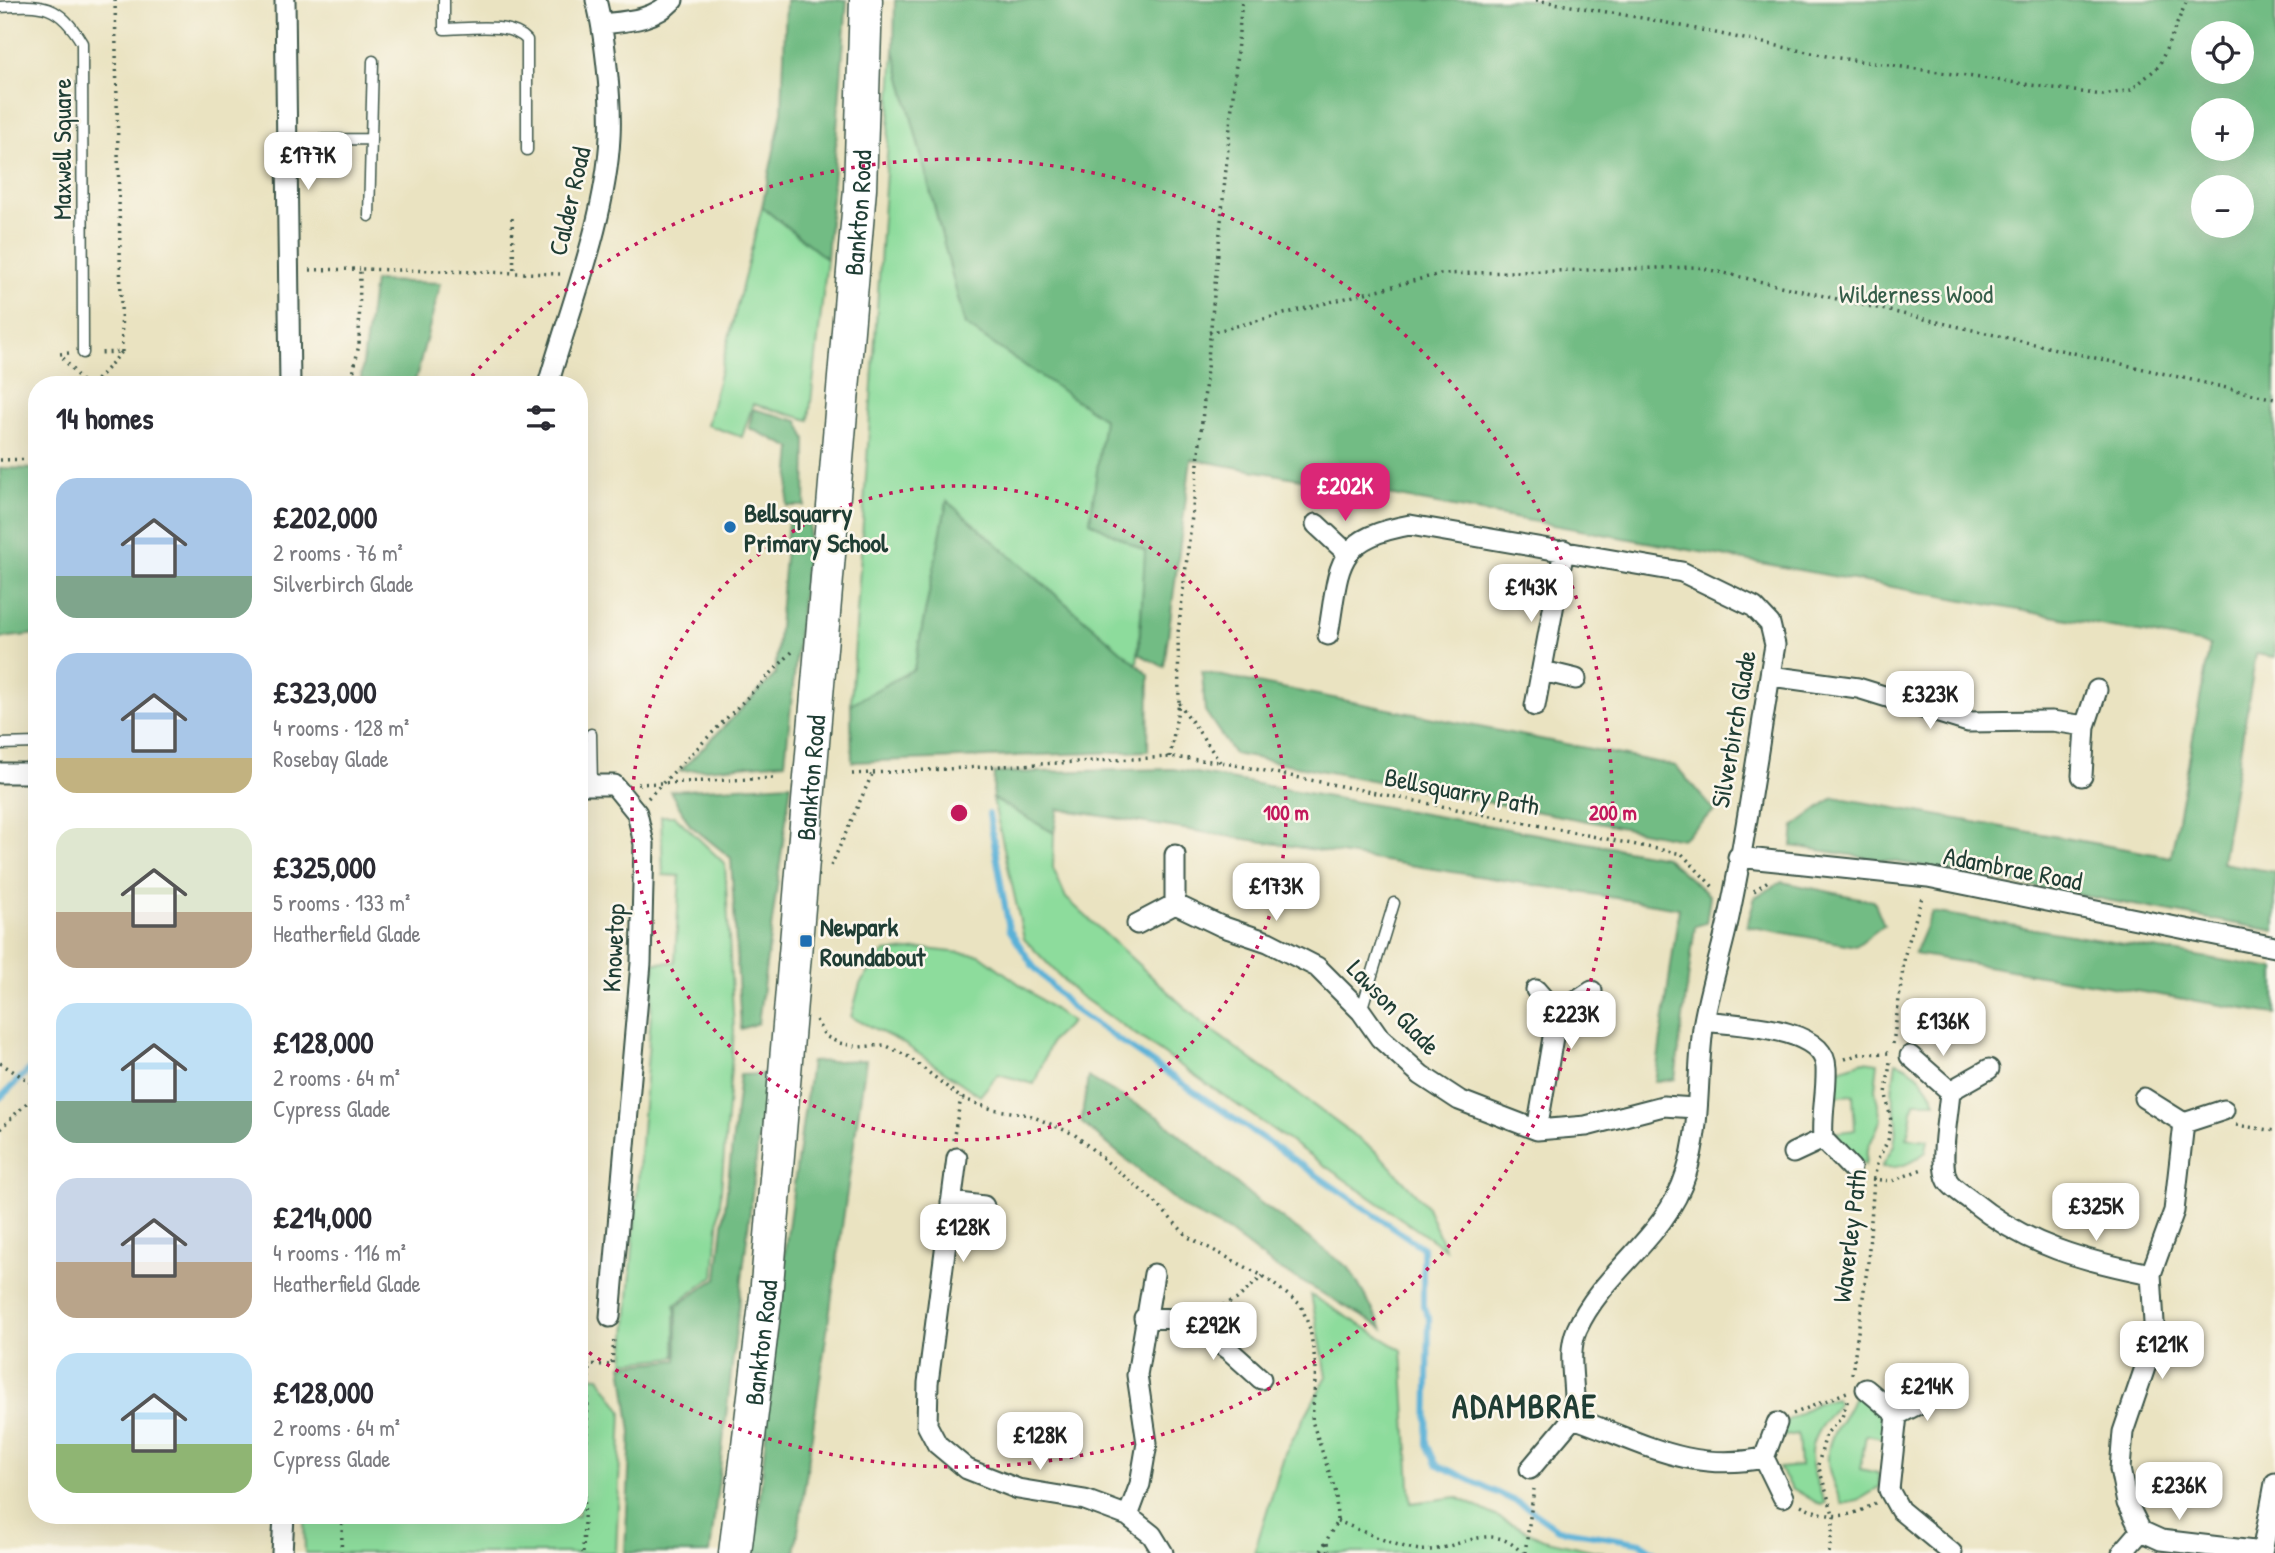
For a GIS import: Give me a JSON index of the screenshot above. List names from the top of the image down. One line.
{"streets":{"main road":["Bankton Road"],"street":["Calder Road","Silverbirch Glade","Adambrae Road","Knowetop","Lawson Glade"],"lane":["Maxwell Square"],"path":["Bellsquarry Path","Waverley Path"]},"crossings":[["Silverbirch Glade","Bellsquarry Path"],["Silverbirch Glade","Adambrae Road"],["Silverbirch Glade","Lawson Glade"],["Adambrae Road","Waverley Path"]],"districts":["ADAMBRAE"],"parks":["Wilderness Wood"],"places":{"other":["Bellsquarry Primary School"],"transit":["Newpark Roundabout"]},"page":{"map_buttons":["+","−"],"price":["£177K","£202K","£143K","£323K","£173K","£223K","£136K","£325K","£128K","£292K","£121K","£214K","£128K","£236K"],"heading":"14 homes","list":[{"name":"£202,000","note":"2 rooms · 76 m² · Silverbirch Glade"},{"name":"£323,000","note":"4 rooms · 128 m² · Rosebay Glade"},{"name":"£325,000","note":"5 rooms · 133 m² · Heatherfield Glade"},{"name":"£128,000","note":"2 rooms · 64 m² · Cypress Glade"},{"name":"£214,000","note":"4 rooms · 116 m² · Heatherfield Glade"},{"name":"£128,000","note":"2 rooms · 64 m² · Cypress Glade"}]},"rings":["100 m","200 m"]}
